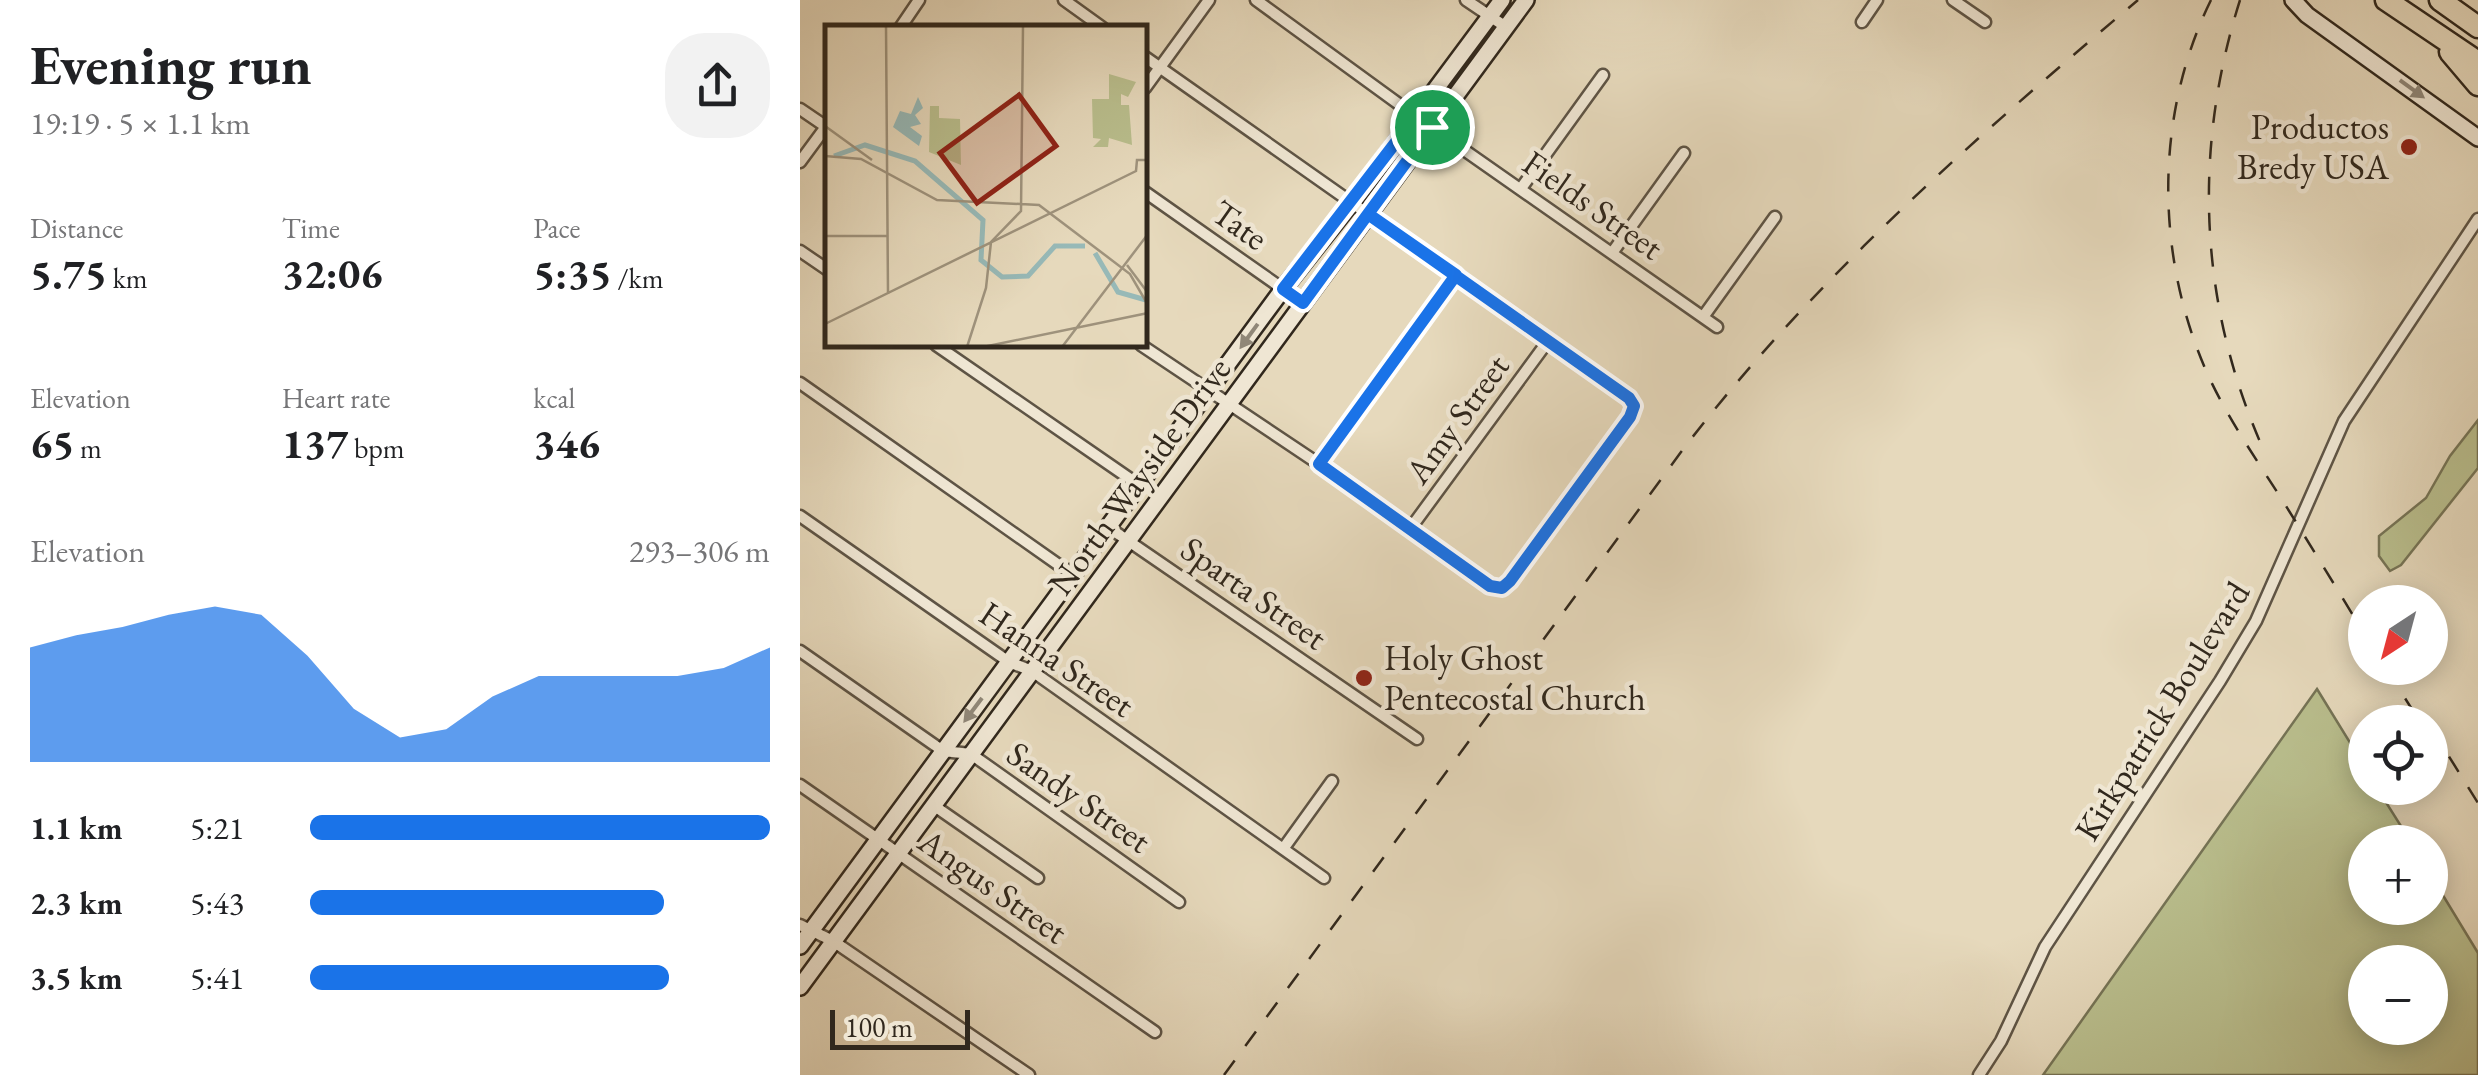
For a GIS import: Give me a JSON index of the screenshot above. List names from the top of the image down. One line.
{"streets":{"main road":["North Wayside Drive"],"street":["Fields Street","Tate","Amy Street","Sparta Street","Hanna Street","Kirkpatrick Boulevard","Sandy Street","Angus Street"]},"crossings":[["Fields Street","North Wayside Drive"],["Tate","North Wayside Drive"],["North Wayside Drive","Sparta Street"],["North Wayside Drive","Hanna Street"],["North Wayside Drive","Sandy Street"],["North Wayside Drive","Angus Street"]],"places":["Productos Bredy USA","Holy Ghost Pentecostal Church"],"scale_bar":"100 m","north":"bottom left","page":{"heading":["Evening run","19:19 · 5 × 1.1 km"],"stats":[["Distance","5.75 km"],["Time","32:06"],["Pace","5:35 /km"],["Elevation","65 m"],["Heart rate","137 bpm"],["kcal","346"]],"chart":["Elevation","293–306 m"],"map_buttons":["+","−"],"list":[{"name":"1.1 km","note":"5:21"},{"name":"2.3 km","note":"5:43"},{"name":"3.5 km","note":"5:41"}],"scale":"100 m"}}
